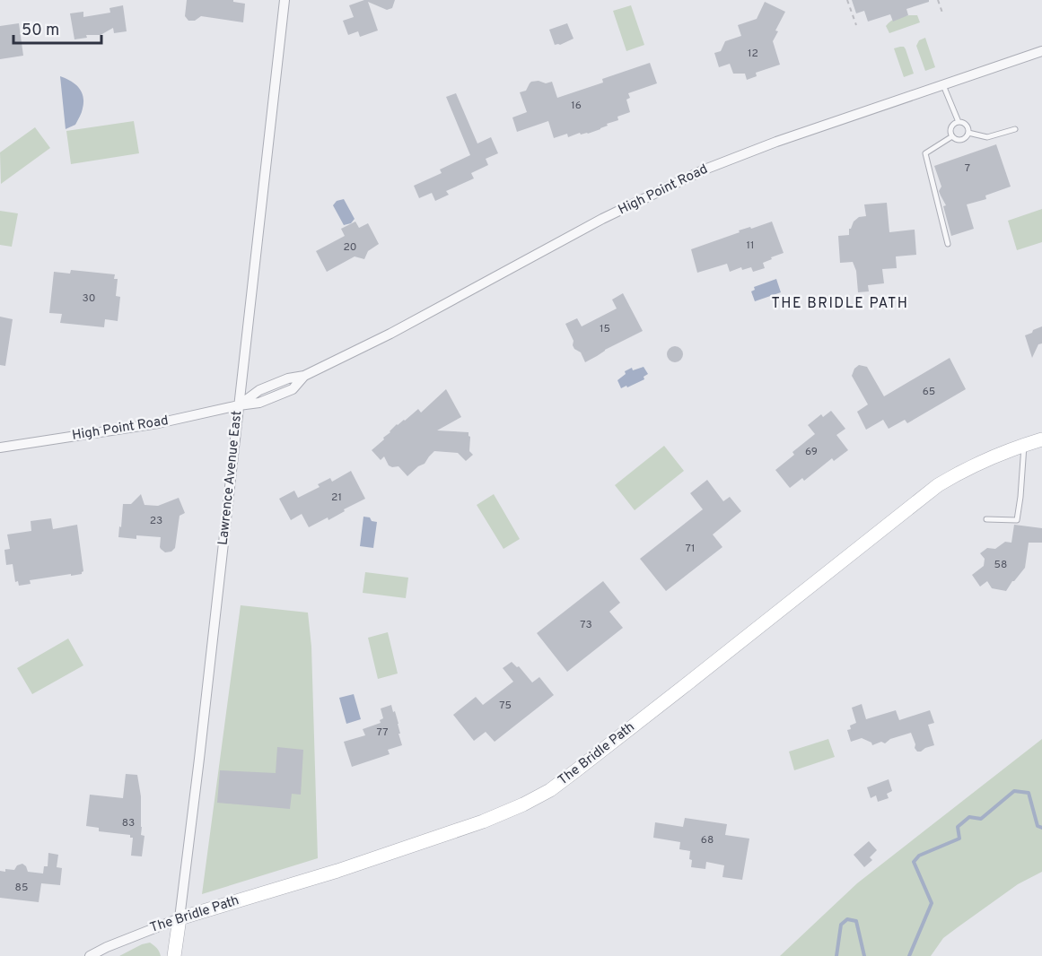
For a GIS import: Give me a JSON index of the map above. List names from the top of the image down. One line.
{"streets":{"street":["High Point Road","Lawrence Avenue East","The Bridle Path"]},"crossings":[["High Point Road","Lawrence Avenue East"],["Lawrence Avenue East","The Bridle Path"]],"districts":["THE BRIDLE PATH"],"house_numbers":["12","16","7","11","20","30","15","65","69","21","23","71","58","73","75","77","83","68","85"],"scale_bar":"50 m"}
